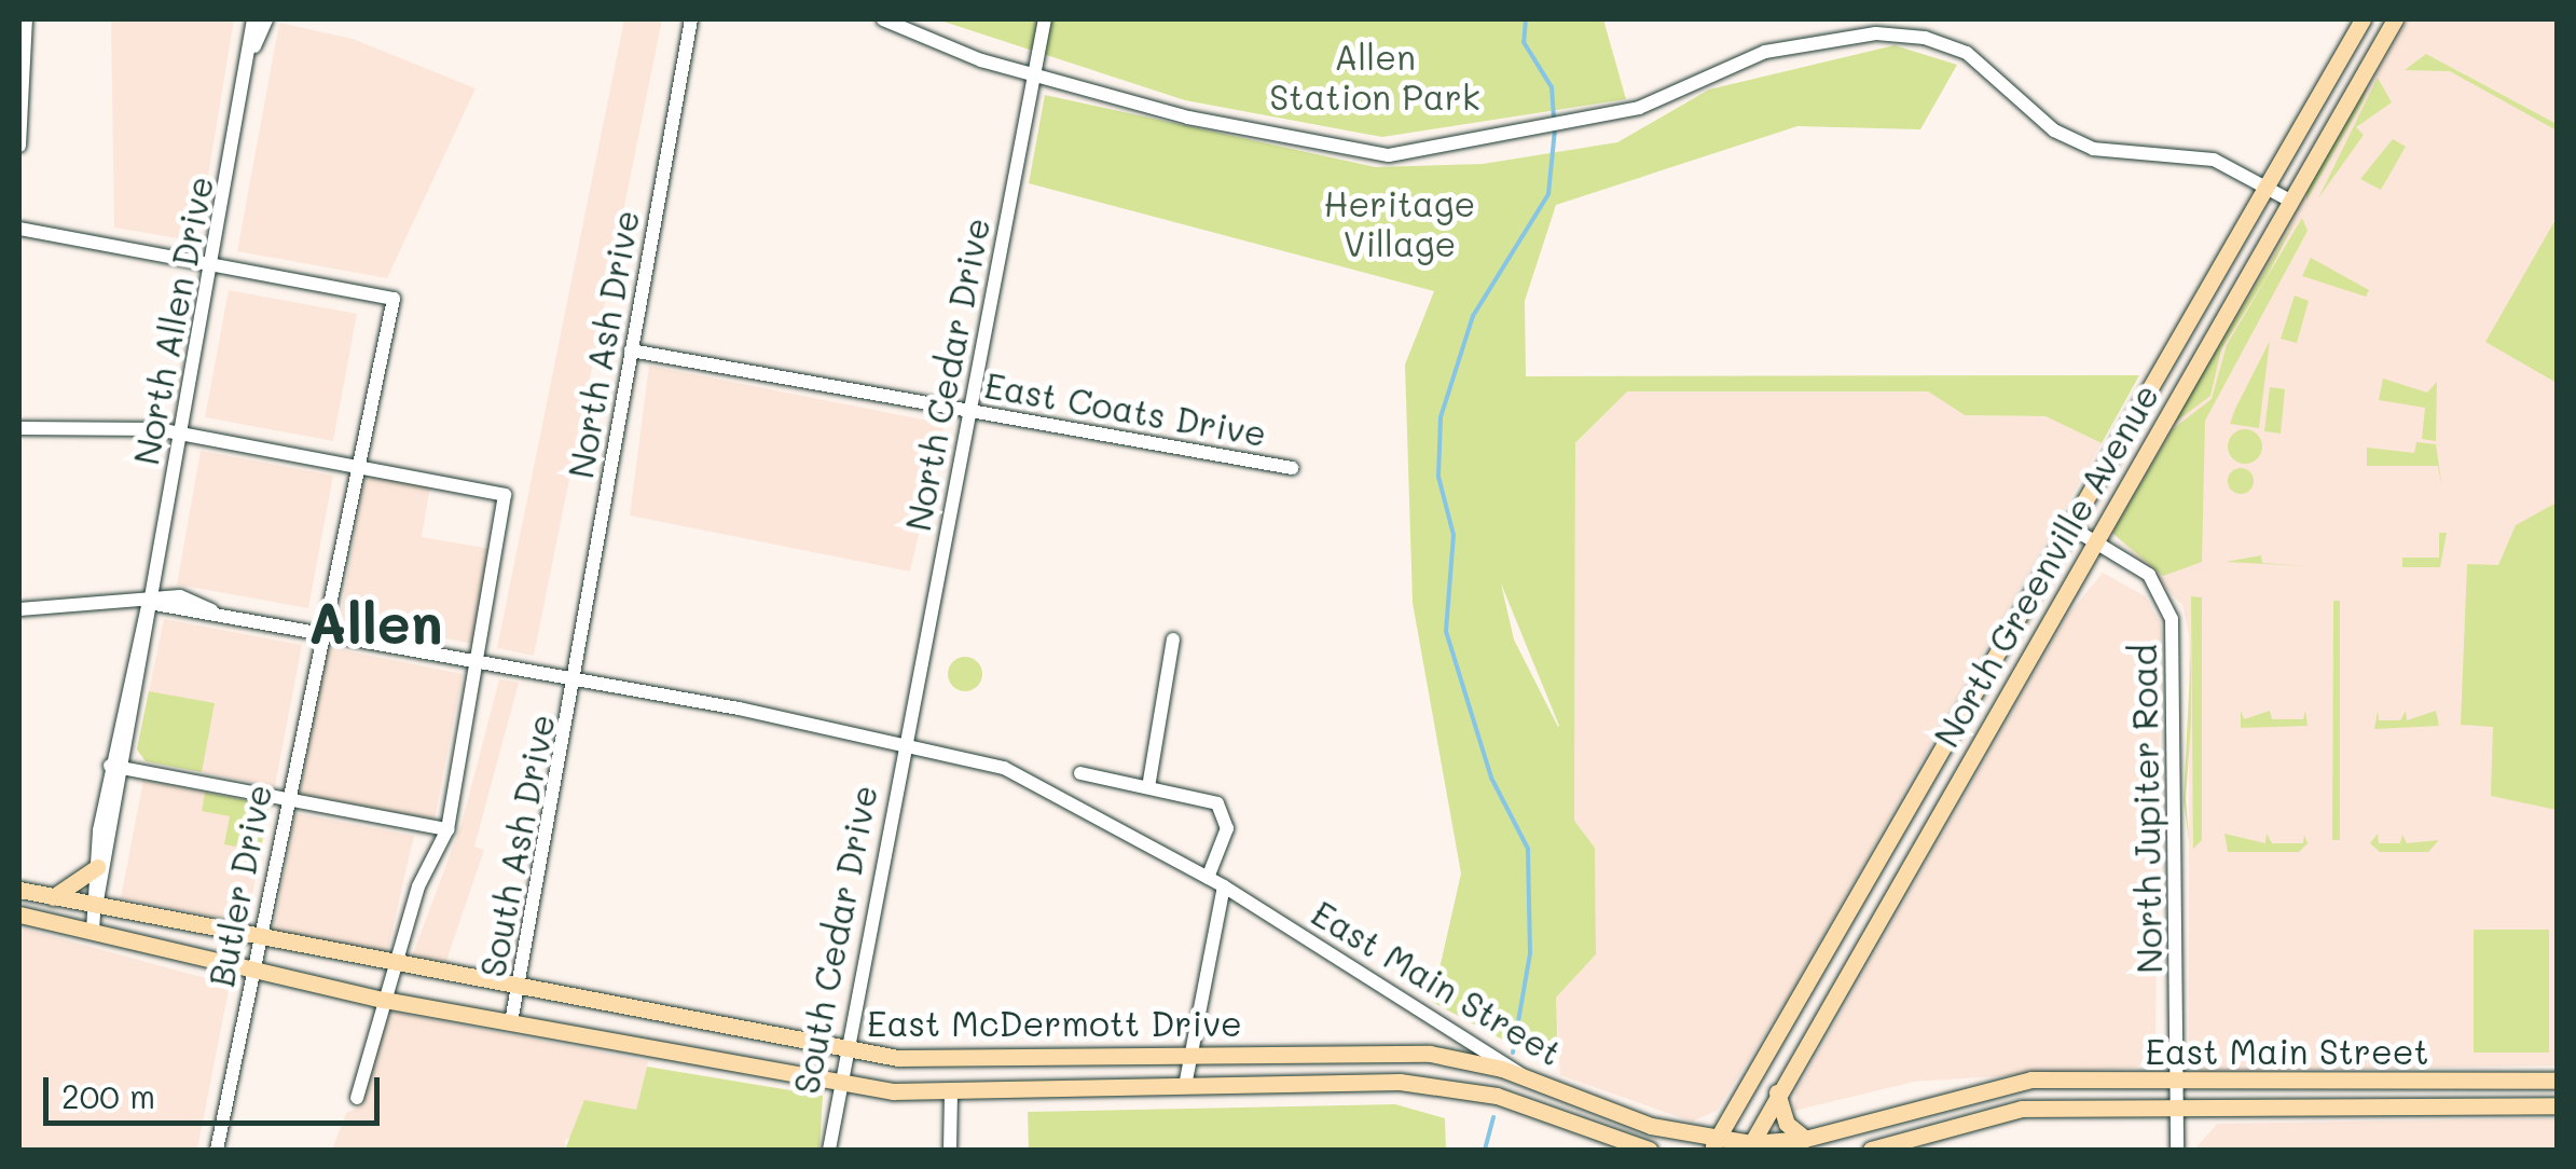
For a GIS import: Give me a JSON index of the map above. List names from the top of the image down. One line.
{"streets":{"main road":["North Greenville Avenue","East Main Street","East McDermott Drive"],"street":["North Allen Drive","North Ash Drive","North Cedar Drive","East Coats Drive","North Jupiter Road","South Ash Drive","Butler Drive","South Cedar Drive"]},"crossings":[["North Allen Drive","Butler Drive"],["North Allen Drive","East Main Street"],["North Ash Drive","East Coats Drive"],["North Ash Drive","South Ash Drive"],["North Ash Drive","East Main Street"],["North Cedar Drive","East Coats Drive"],["North Cedar Drive","South Cedar Drive"],["North Cedar Drive","East Main Street"],["North Greenville Avenue","North Jupiter Road"],["North Greenville Avenue","East Main Street"],["North Jupiter Road","East Main Street"],["South Ash Drive","East Main Street"],["South Ash Drive","East McDermott Drive"],["Butler Drive","East Main Street"],["Butler Drive","East McDermott Drive"],["South Cedar Drive","East Main Street"],["South Cedar Drive","East McDermott Drive"],["East Main Street","East McDermott Drive"]],"districts":["Allen"],"parks":["Allen Station Park","Heritage Village"],"scale_bar":"200 m"}
